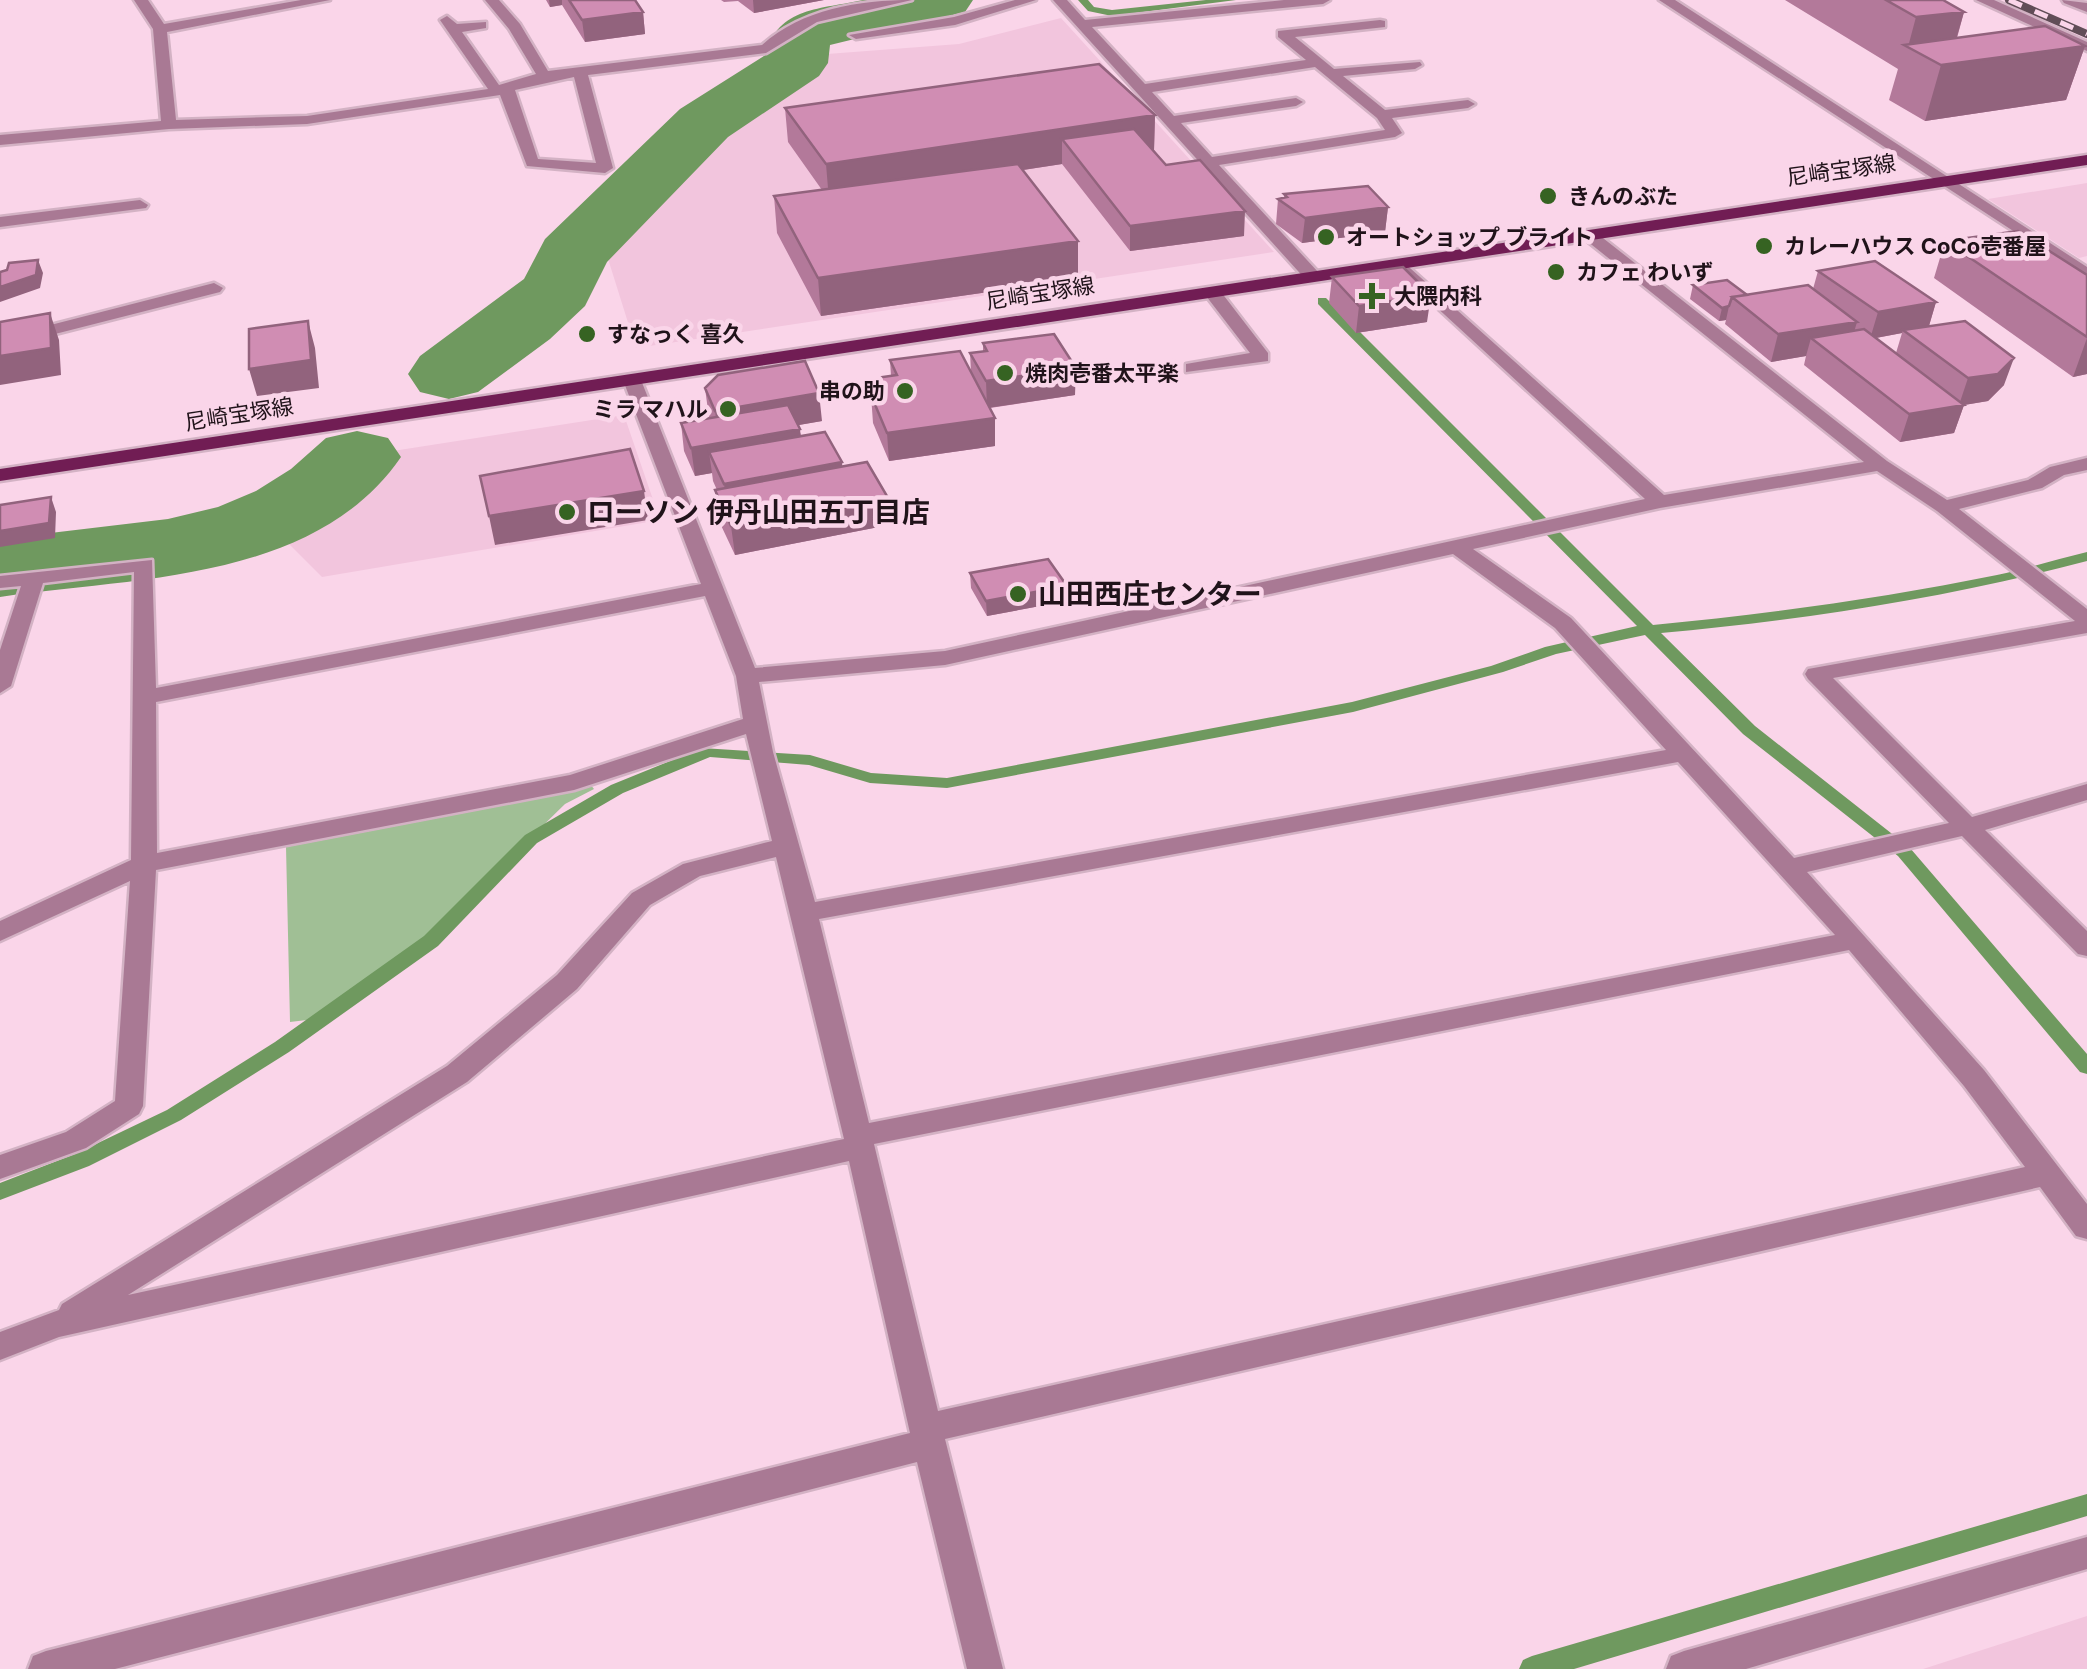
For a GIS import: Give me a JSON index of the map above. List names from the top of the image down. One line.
{"streets":{"main road":["尼崎宝塚線"]},"places":{"other":["きんのぶた","オートショップ ブライト","カレーハウス CoCo壱番屋","カフェ わいず","すなっく 喜久","焼肉壱番太平楽","串の助","ミラ マハル","ローソン 伊丹山田五丁目店","山田西庄センター"],"health":["大隈内科"]}}
